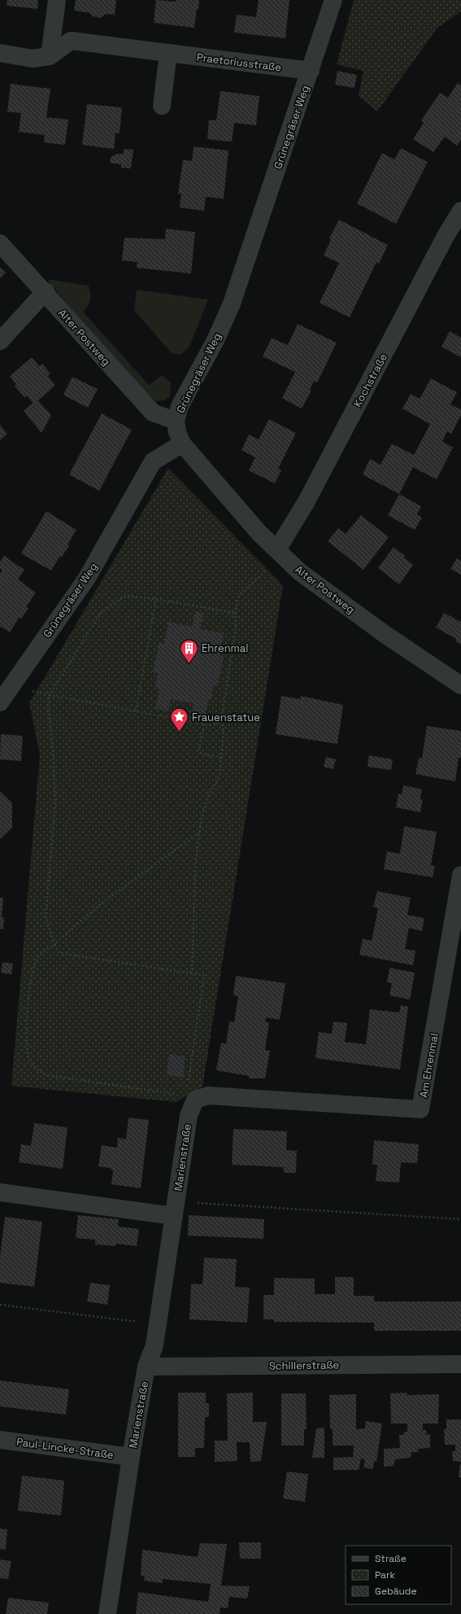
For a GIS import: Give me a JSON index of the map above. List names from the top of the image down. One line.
{"streets":{"street":["Praetoriusstraße","Grünegräser Weg","Alter Postweg","Kochstraße","Am Ehrenmal","Marienstraße","Schillerstraße","Paul-Lincke-Straße"]},"crossings":[["Praetoriusstraße","Grünegräser Weg"],["Grünegräser Weg","Alter Postweg"],["Alter Postweg","Kochstraße"],["Am Ehrenmal","Marienstraße"],["Marienstraße","Schillerstraße"],["Marienstraße","Paul-Lincke-Straße"]],"places":{"building":["Ehrenmal"],"place":["Frauenstatue"]},"legend":["Straße","Park","Gebäude"]}
